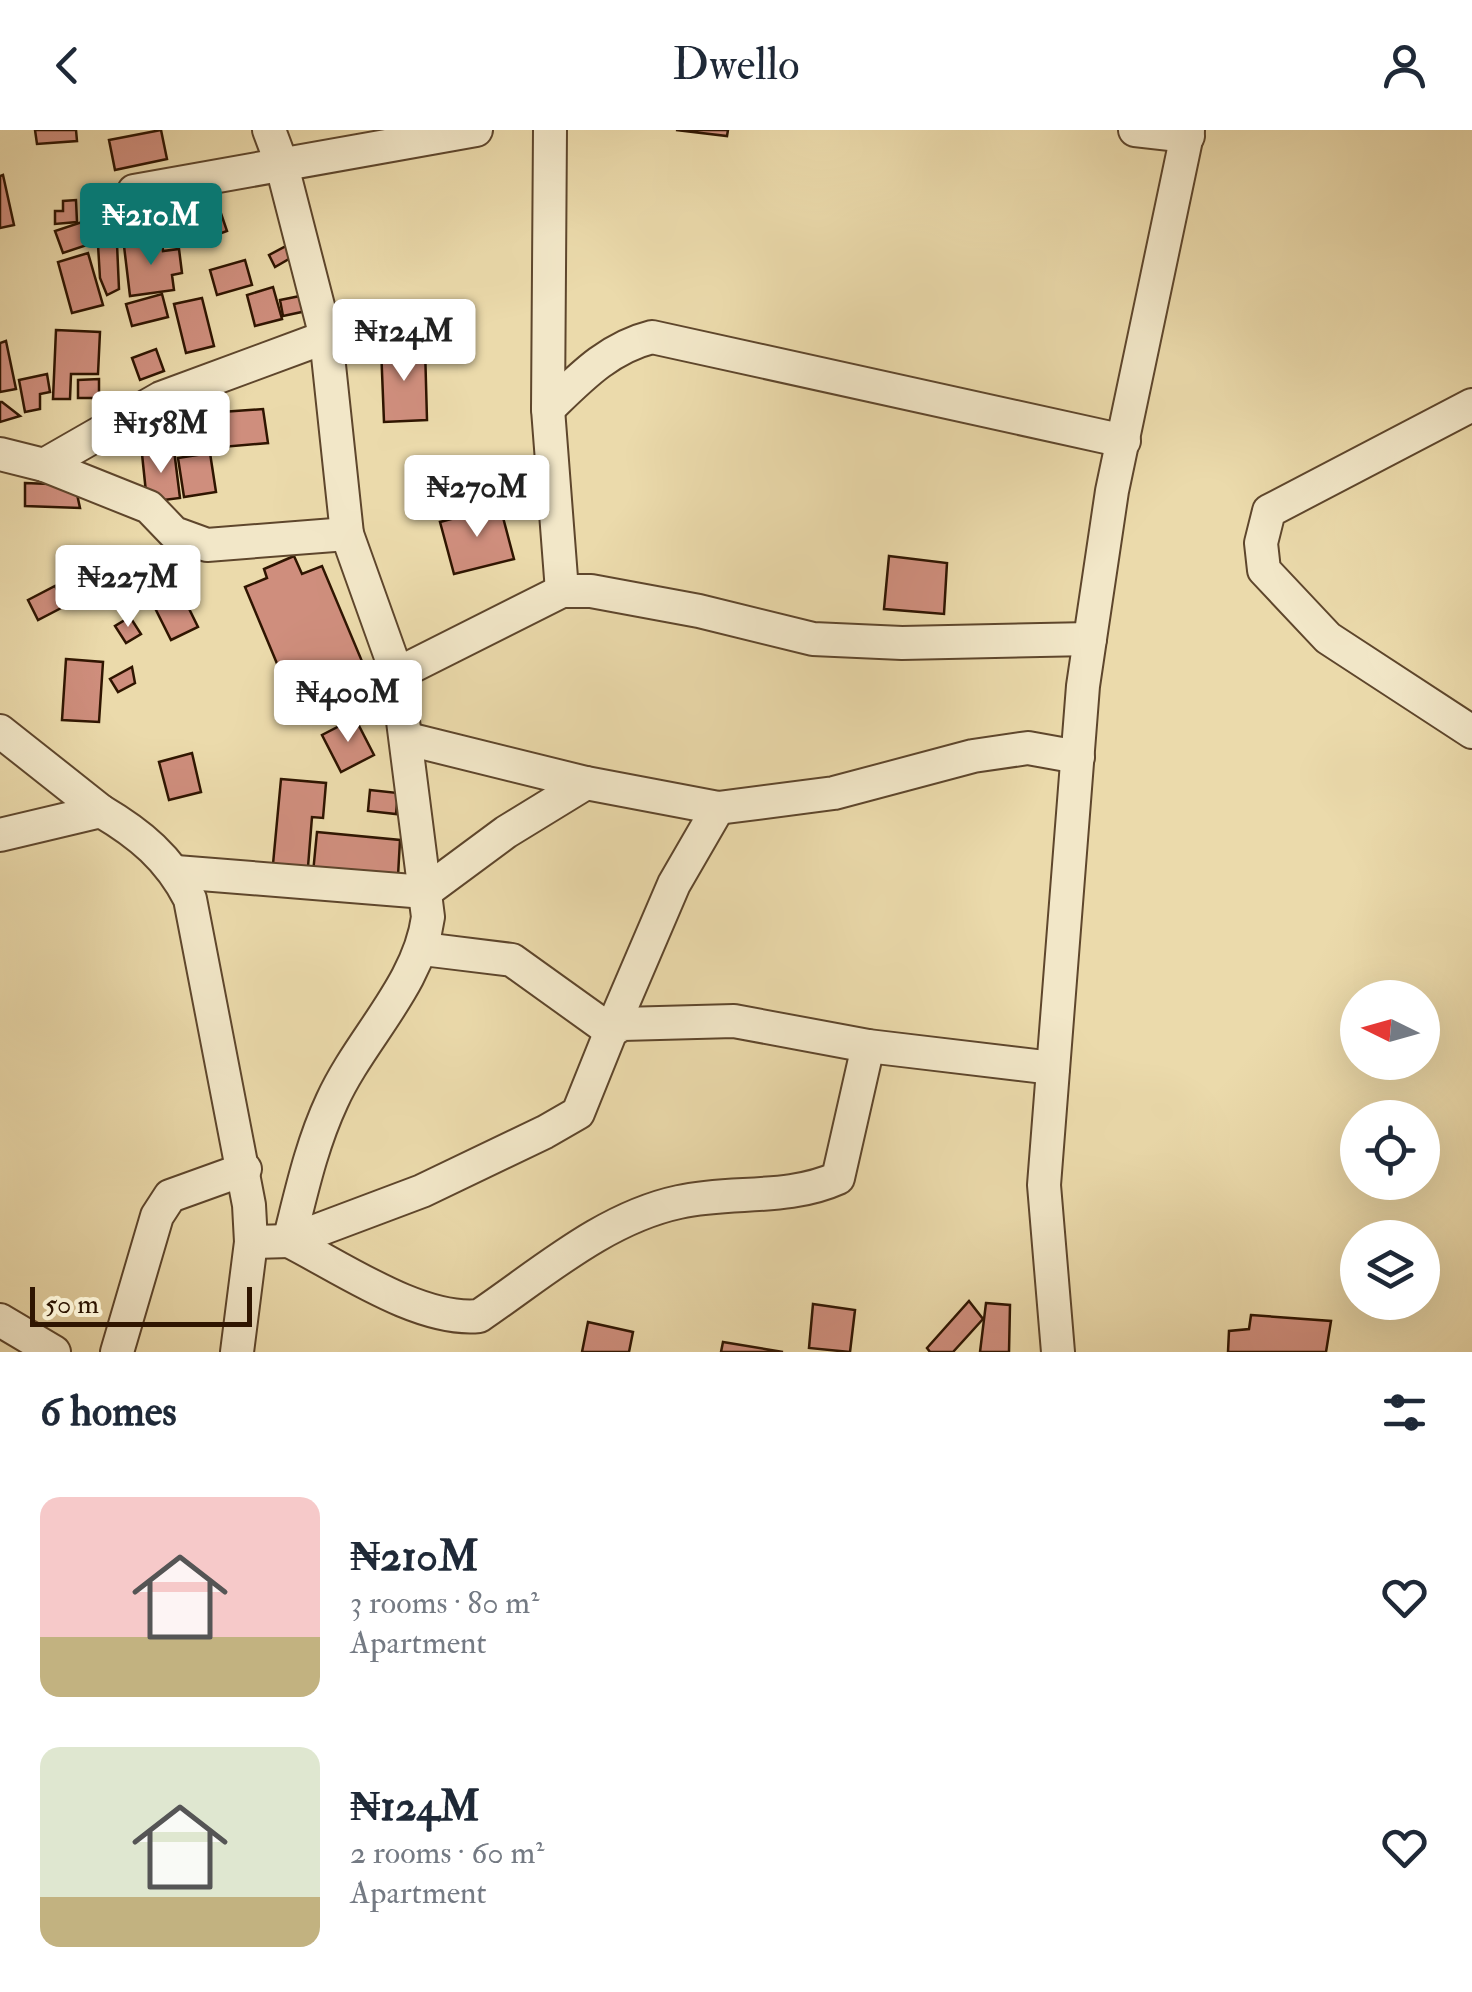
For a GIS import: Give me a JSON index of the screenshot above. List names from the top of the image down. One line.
{"scale_bar":"50 m","north":"left","page":{"header":"Dwello","price":["₦210M","₦124M","₦158M","₦270M","₦227M","₦400M"],"scale":"50 m","heading":"6 homes","list":[{"name":"₦210M","note":"3 rooms · 80 m² · Apartment"},{"name":"₦124M","note":"2 rooms · 60 m² · Apartment"}]}}
